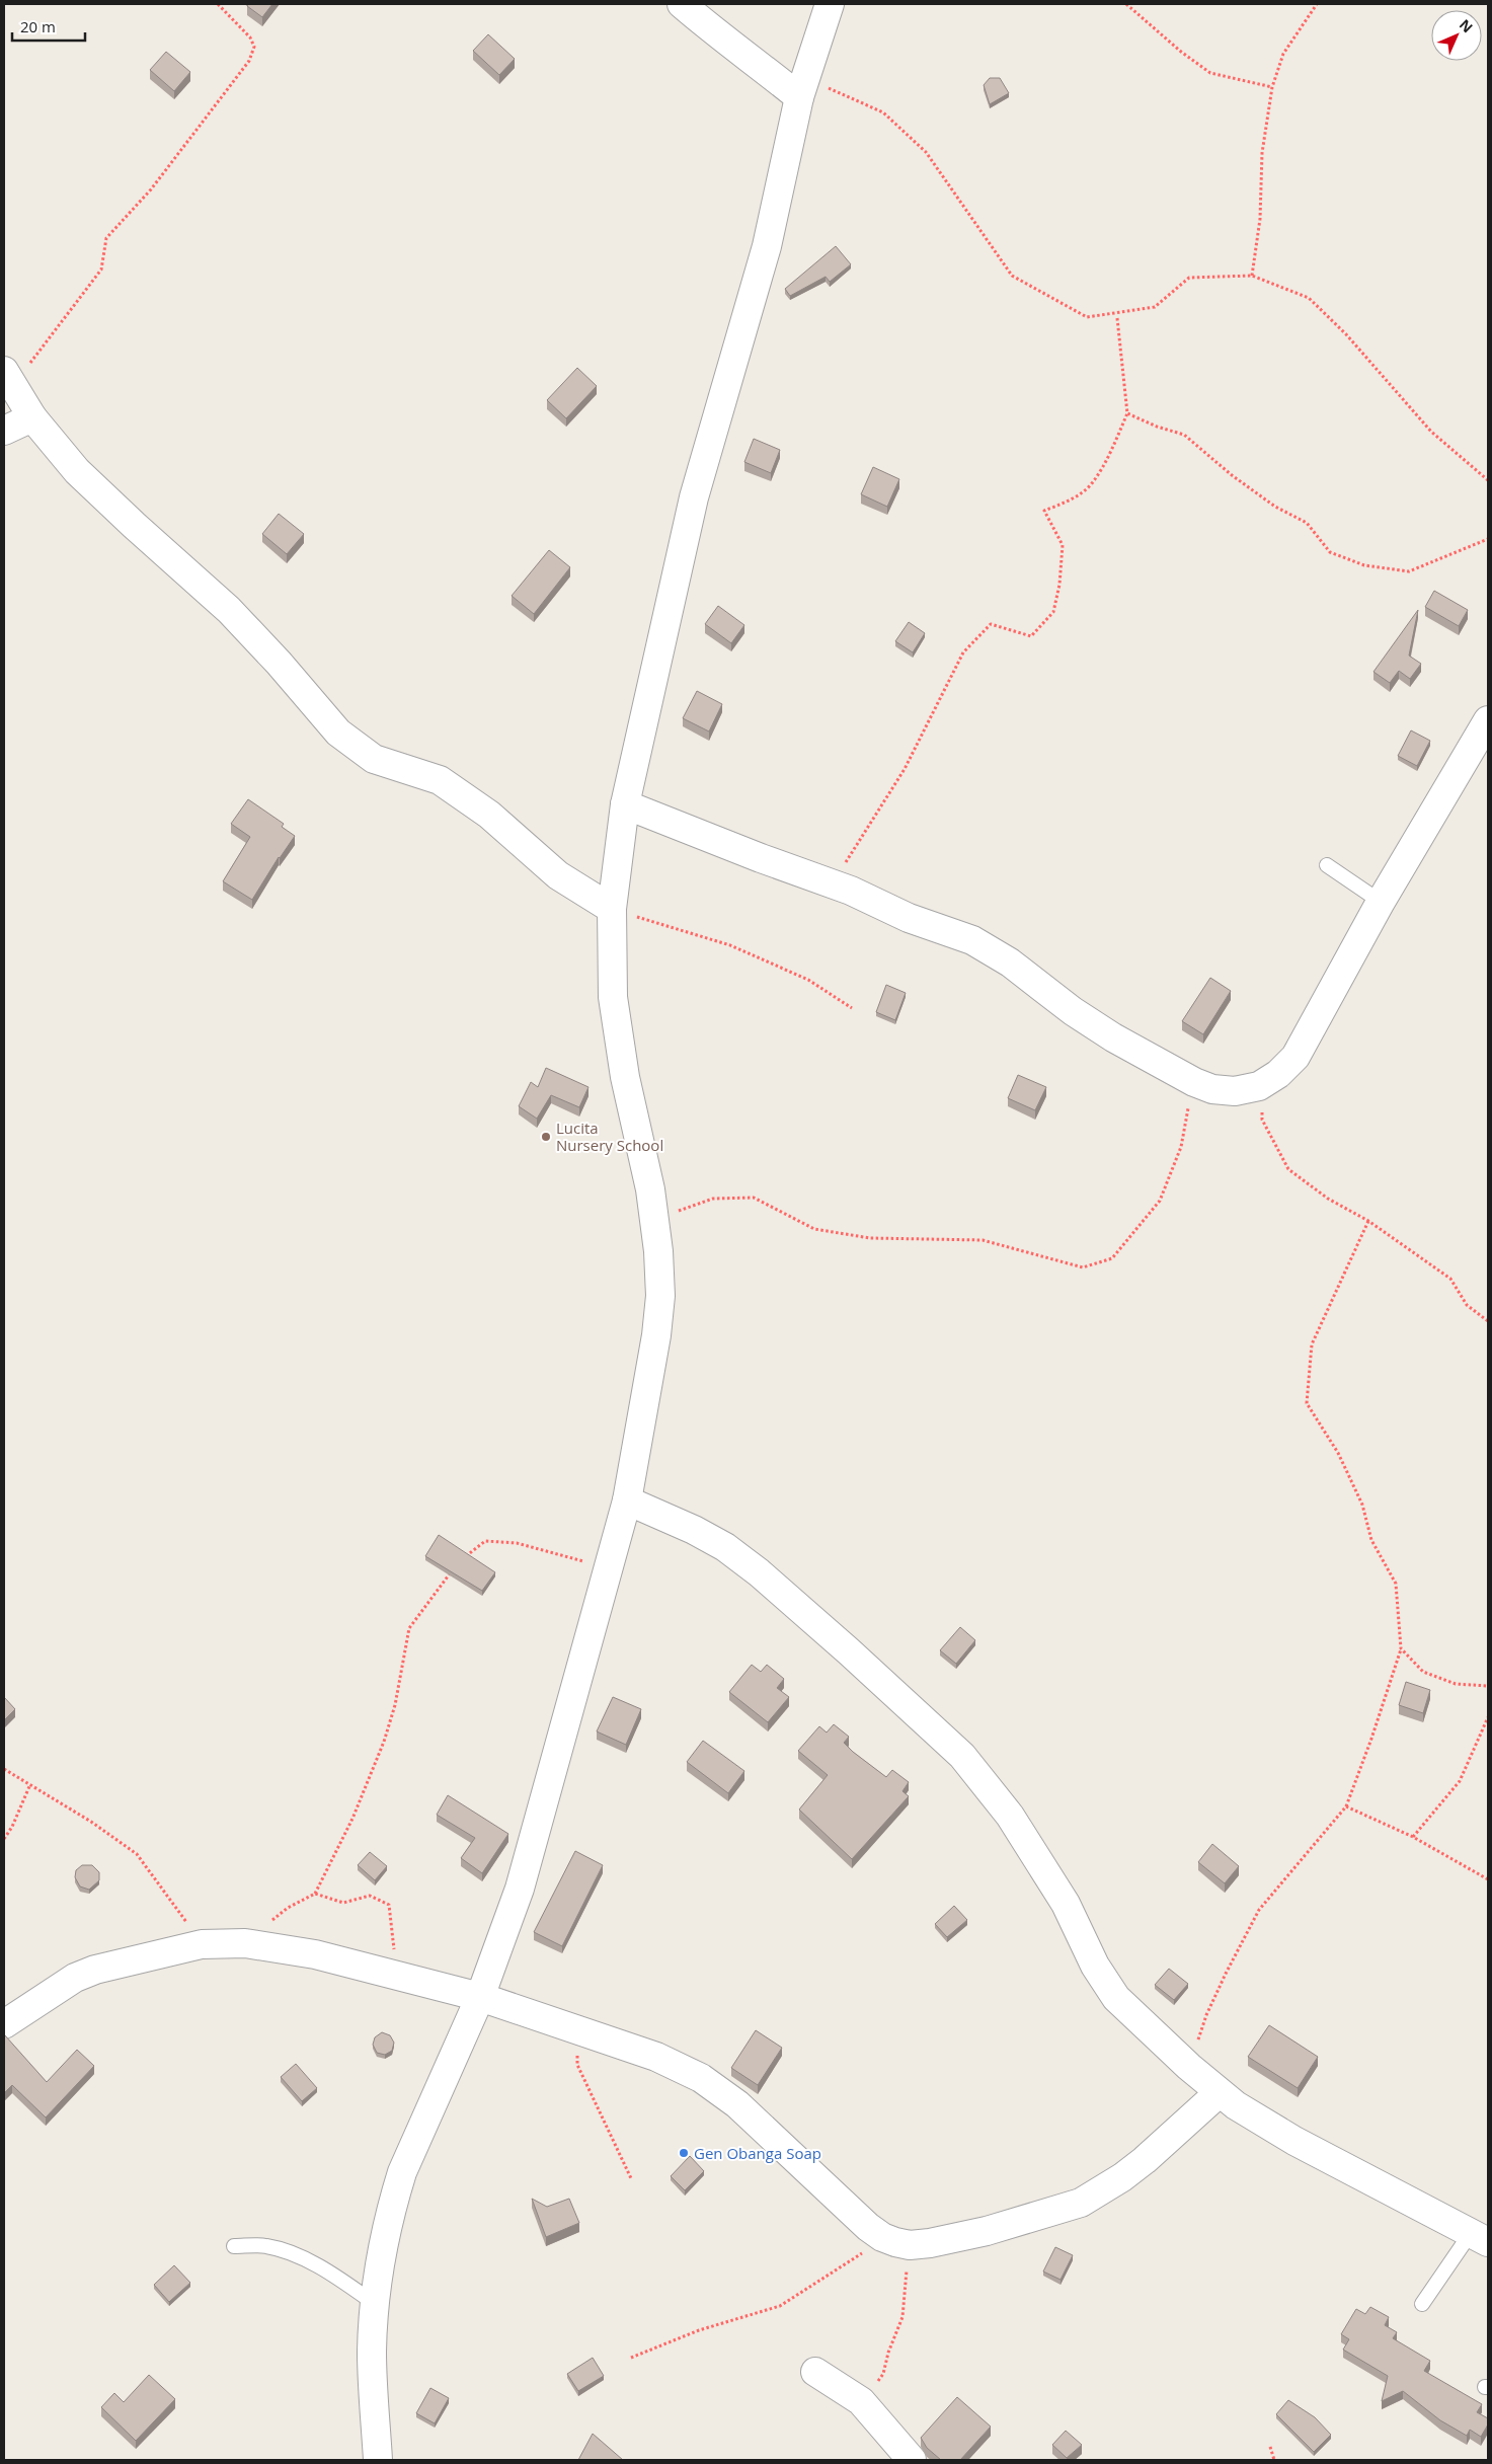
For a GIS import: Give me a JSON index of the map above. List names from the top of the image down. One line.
{"places":["Lucita Nursery School","Gen Obanga Soap"],"scale_bar":"20 m","north":"top right"}
